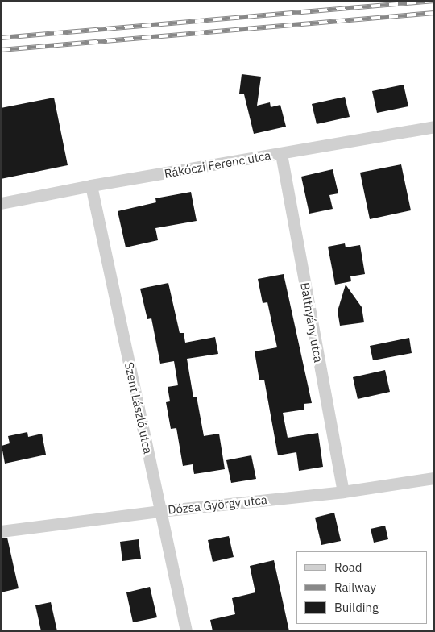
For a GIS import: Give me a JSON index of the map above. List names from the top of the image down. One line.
{"streets":{"street":["Rákóczi Ferenc utca","Batthyány utca","Szent László utca","Dózsa György utca"]},"crossings":[["Rákóczi Ferenc utca","Batthyány utca"],["Rákóczi Ferenc utca","Szent László utca"],["Batthyány utca","Dózsa György utca"],["Szent László utca","Dózsa György utca"]],"legend":["Road","Railway","Building"]}
